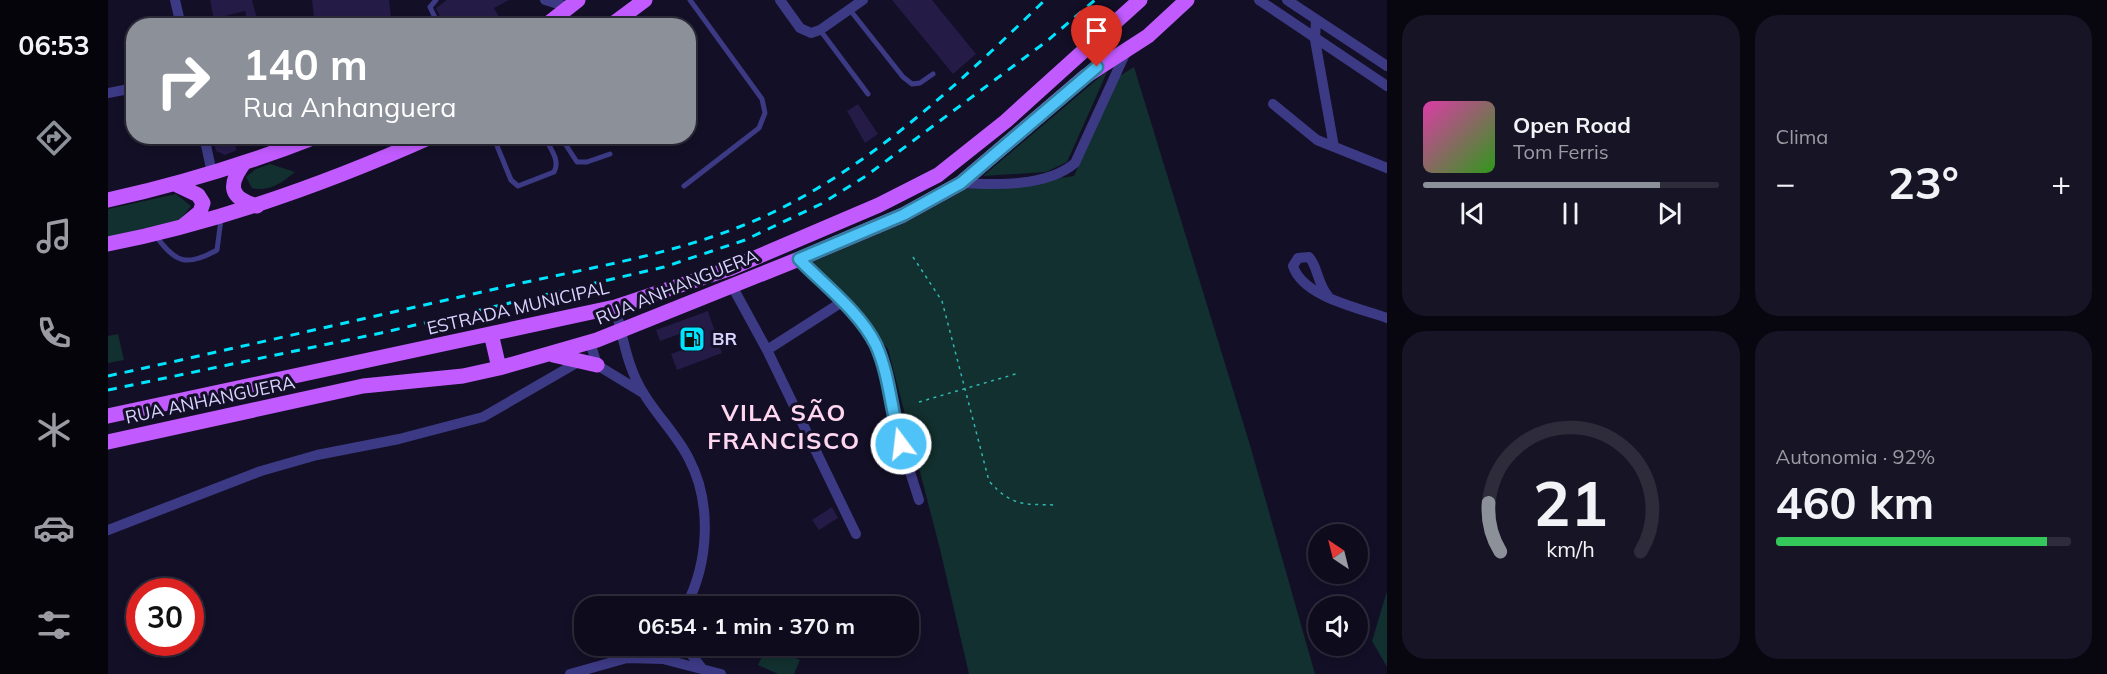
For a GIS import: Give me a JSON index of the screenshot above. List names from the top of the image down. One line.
{"streets":{"main road":["RUA ANHANGUERA","ESTRADA MUNICIPAL"]},"districts":["VILA SÃO FRANCISCO"],"places":{"fuel station":["BR"]},"north":"top left","page":{"tabs":"06:53","tile":["Clima",["Autonomia · 92%","460 km"]],"turn":["140 m","Rua Anhanguera"],"song":["Open Road","Tom Ferris"],"heat":["−","23°","+"],"limit":"30","trip":"06:54 · 1 min · 370 m","gauge":["21","km/h"]}}
